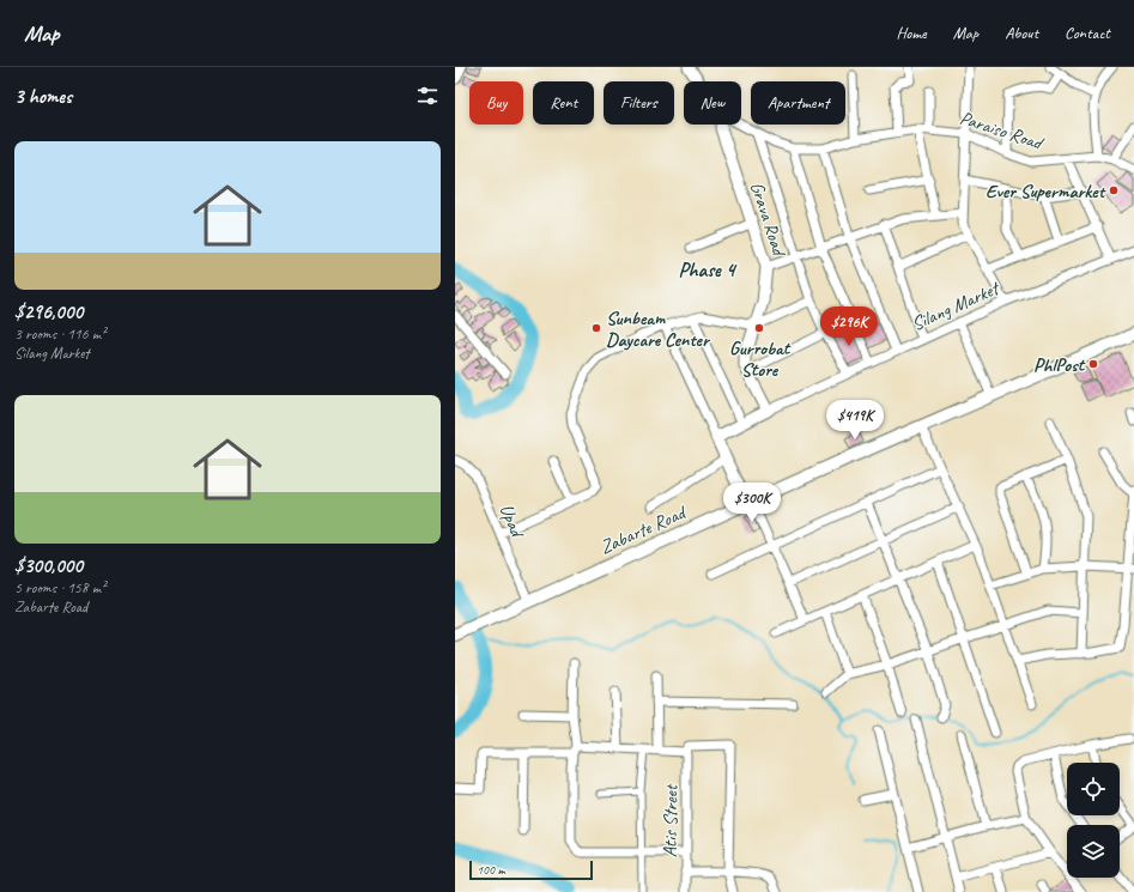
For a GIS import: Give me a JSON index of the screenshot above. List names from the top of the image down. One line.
{"streets":{"main road":["Zabarte Road"],"street":["Paraiso Road","Grava Road","Silang Market","Upad","Atis Street"]},"crossings":[["Grava Road","Silang Market"],["Upad","Zabarte Road"]],"districts":["Phase 4"],"places":["Ever Supermarket","Sunbeam Daycare Center","Gurrobat Store","PhlPost"],"scale_bar":"100 m","page":{"header":"Map","nav":["Home","Map","About","Contact"],"heading":"3 homes","chip":["Buy","Rent","Filters","New","Apartment"],"list":[{"name":"$296,000","note":"3 rooms · 116 m² · Silang Market"},{"name":"$300,000","note":"5 rooms · 158 m² · Zabarte Road"}],"price":["$296K","$419K","$300K"],"scale":"100 m"}}
